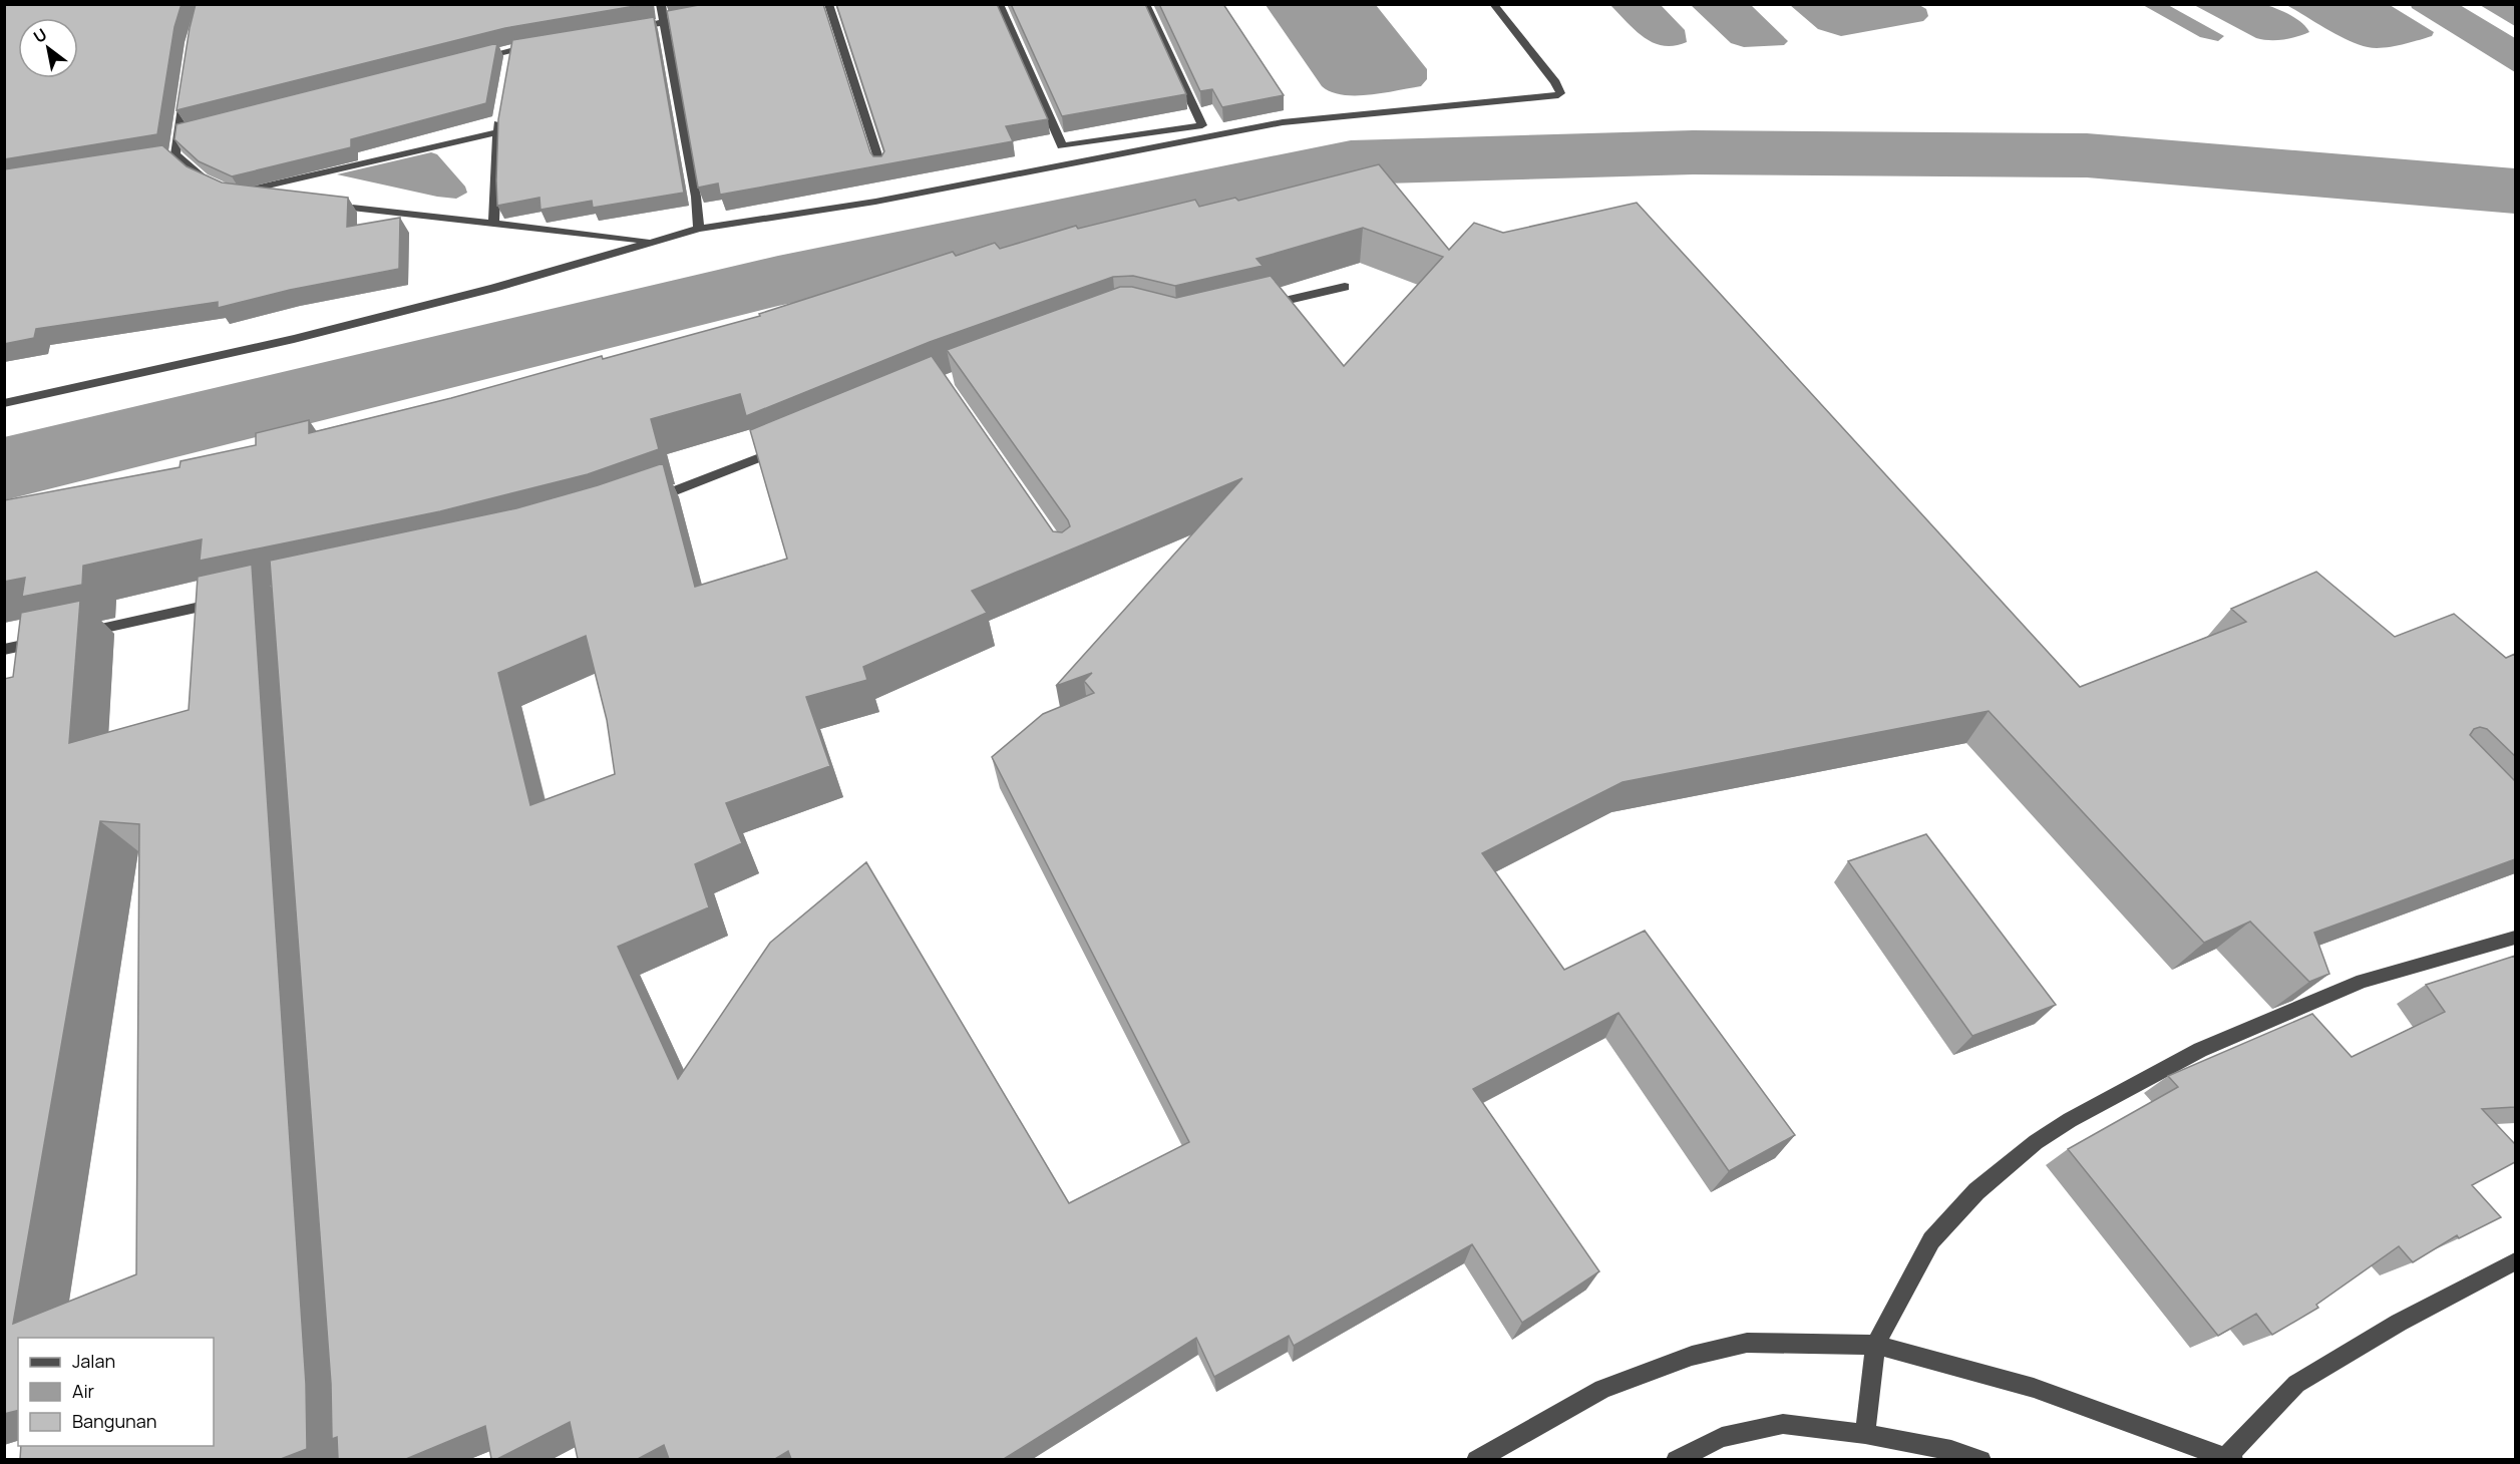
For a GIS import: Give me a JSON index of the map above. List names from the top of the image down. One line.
{"legend":["Jalan","Air","Bangunan"],"north":"top left"}
